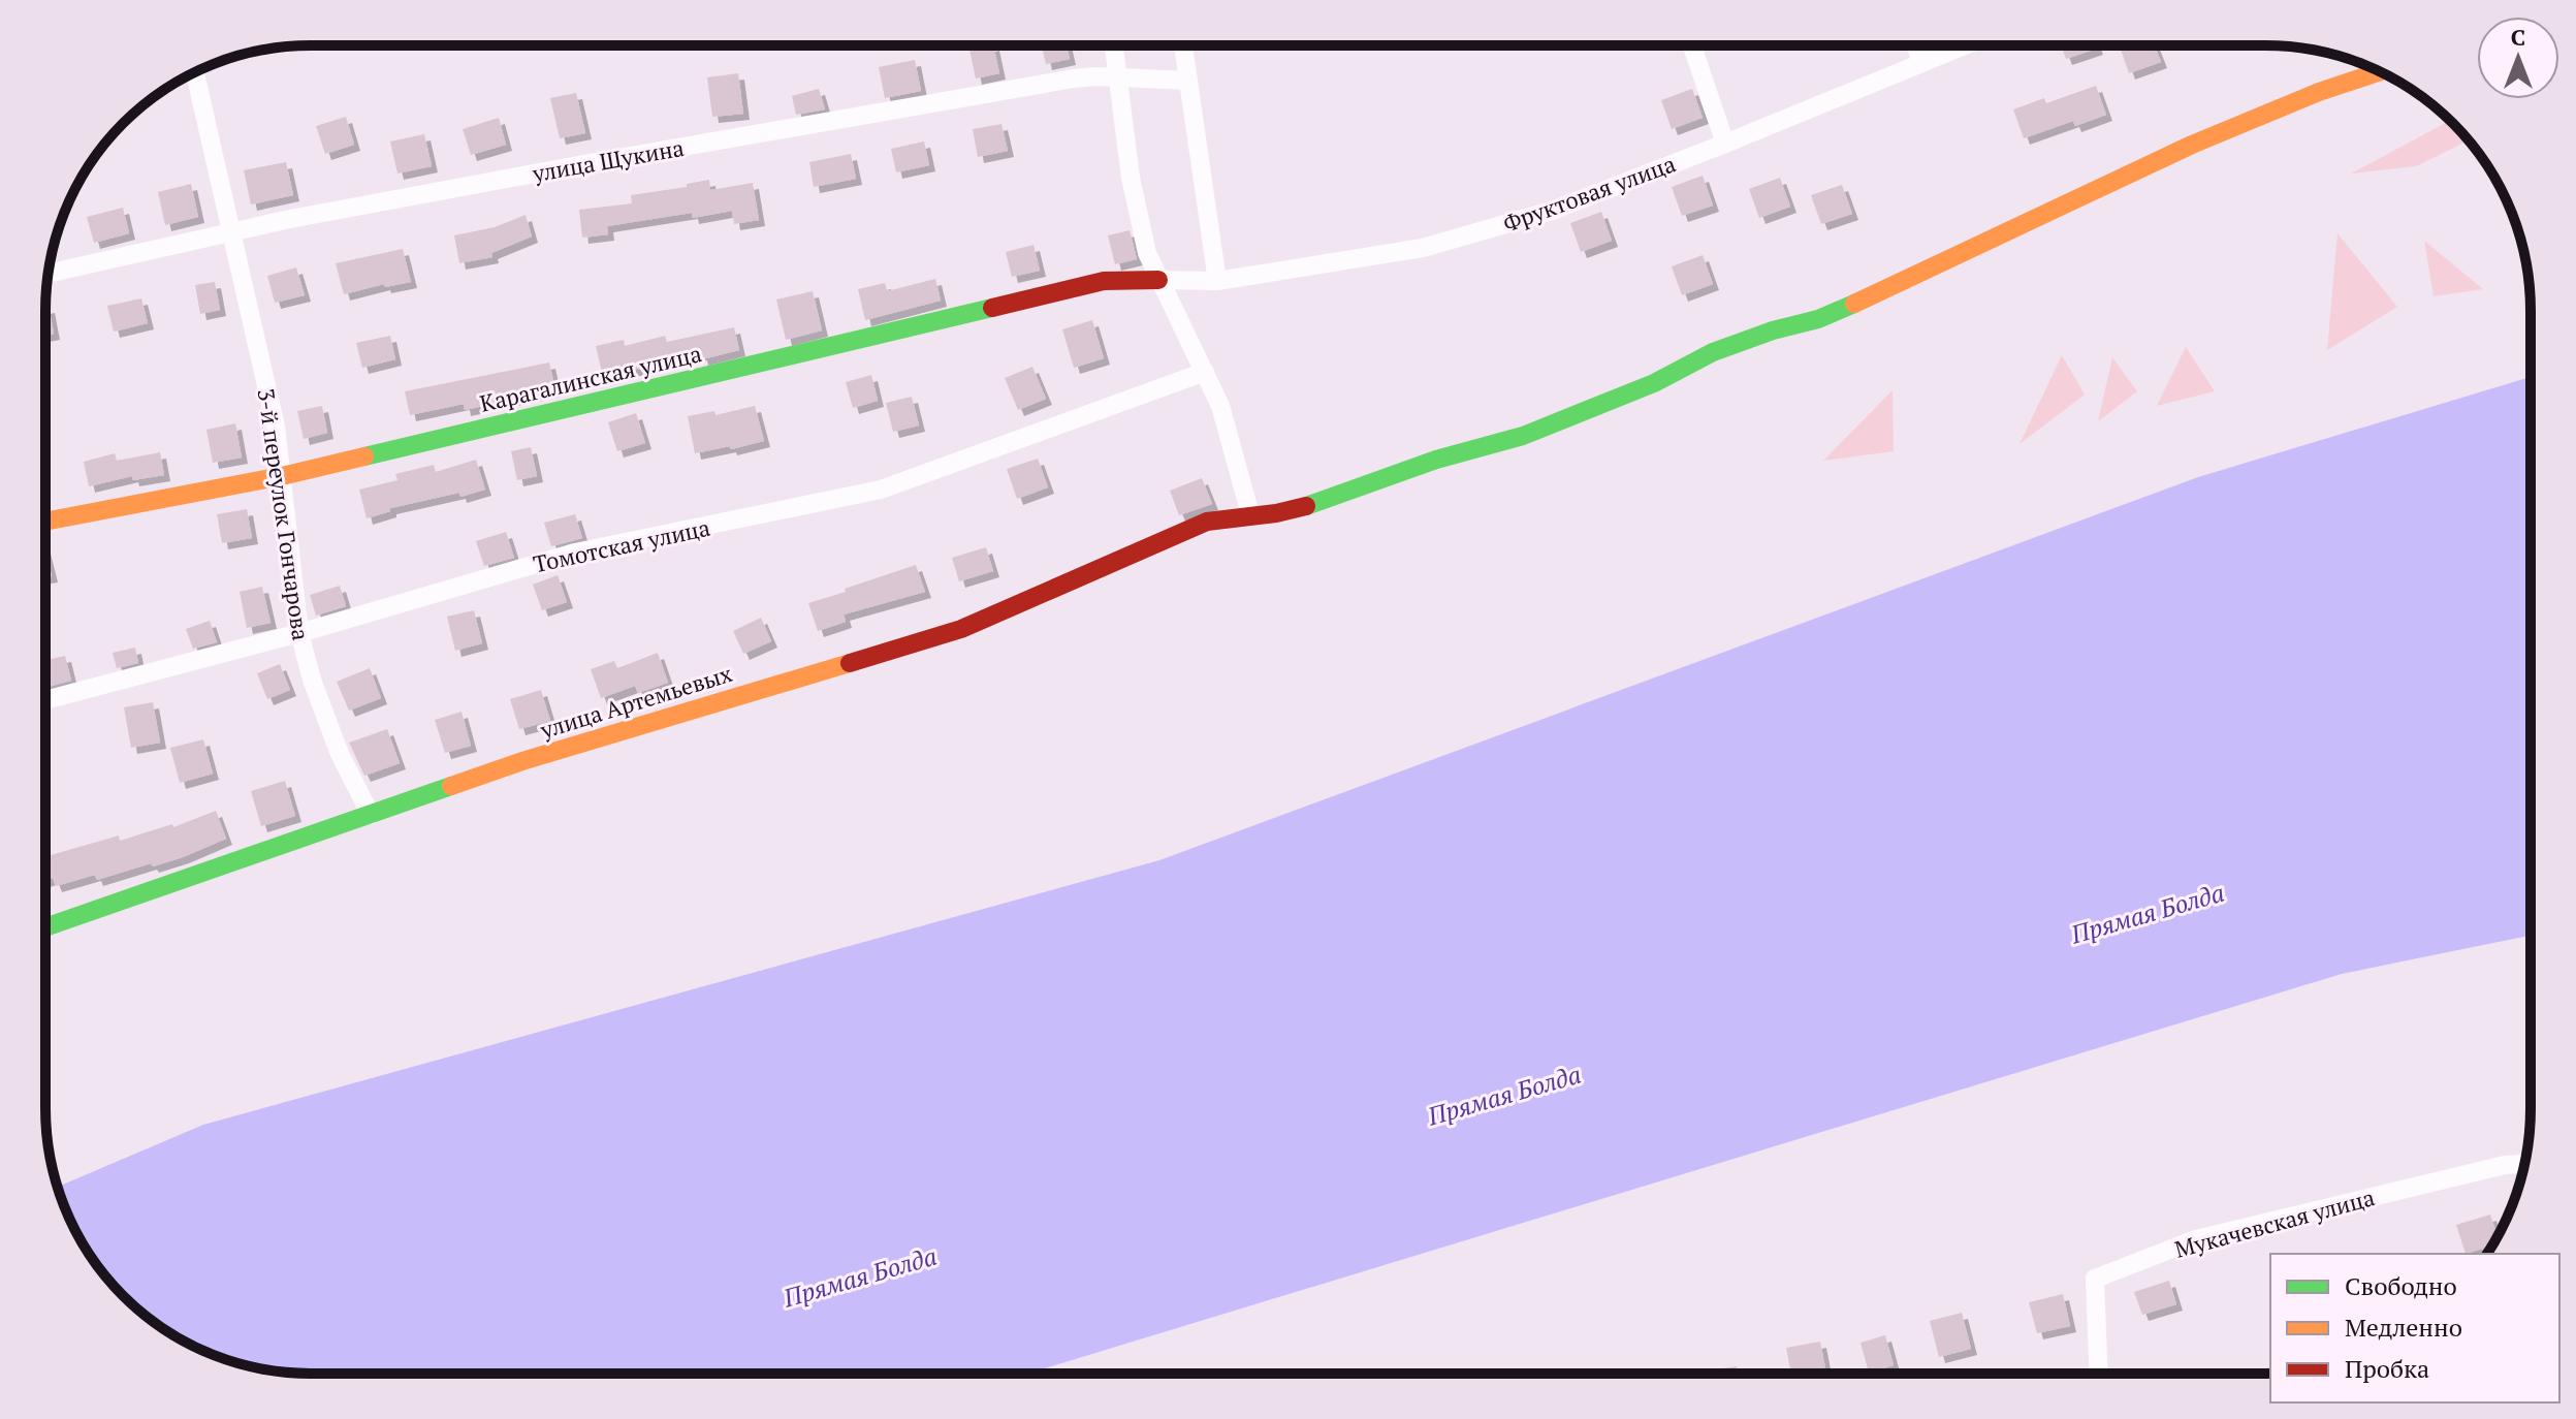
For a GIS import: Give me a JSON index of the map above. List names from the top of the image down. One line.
{"streets":{"street":["улица Щукина","Фруктовая улица","Карагалинская улица","3-й переулок Гончарова","Томотская улица","улица Артемьевых","Мукачевская улица"]},"crossings":[["улица Щукина","3-й переулок Гончарова"],["Фруктовая улица","Карагалинская улица"],["Карагалинская улица","3-й переулок Гончарова"],["3-й переулок Гончарова","Томотская улица"],["3-й переулок Гончарова","улица Артемьевых"]],"water":["Прямая Болда"],"legend":["Свободно","Медленно","Пробка"],"north":"top"}
